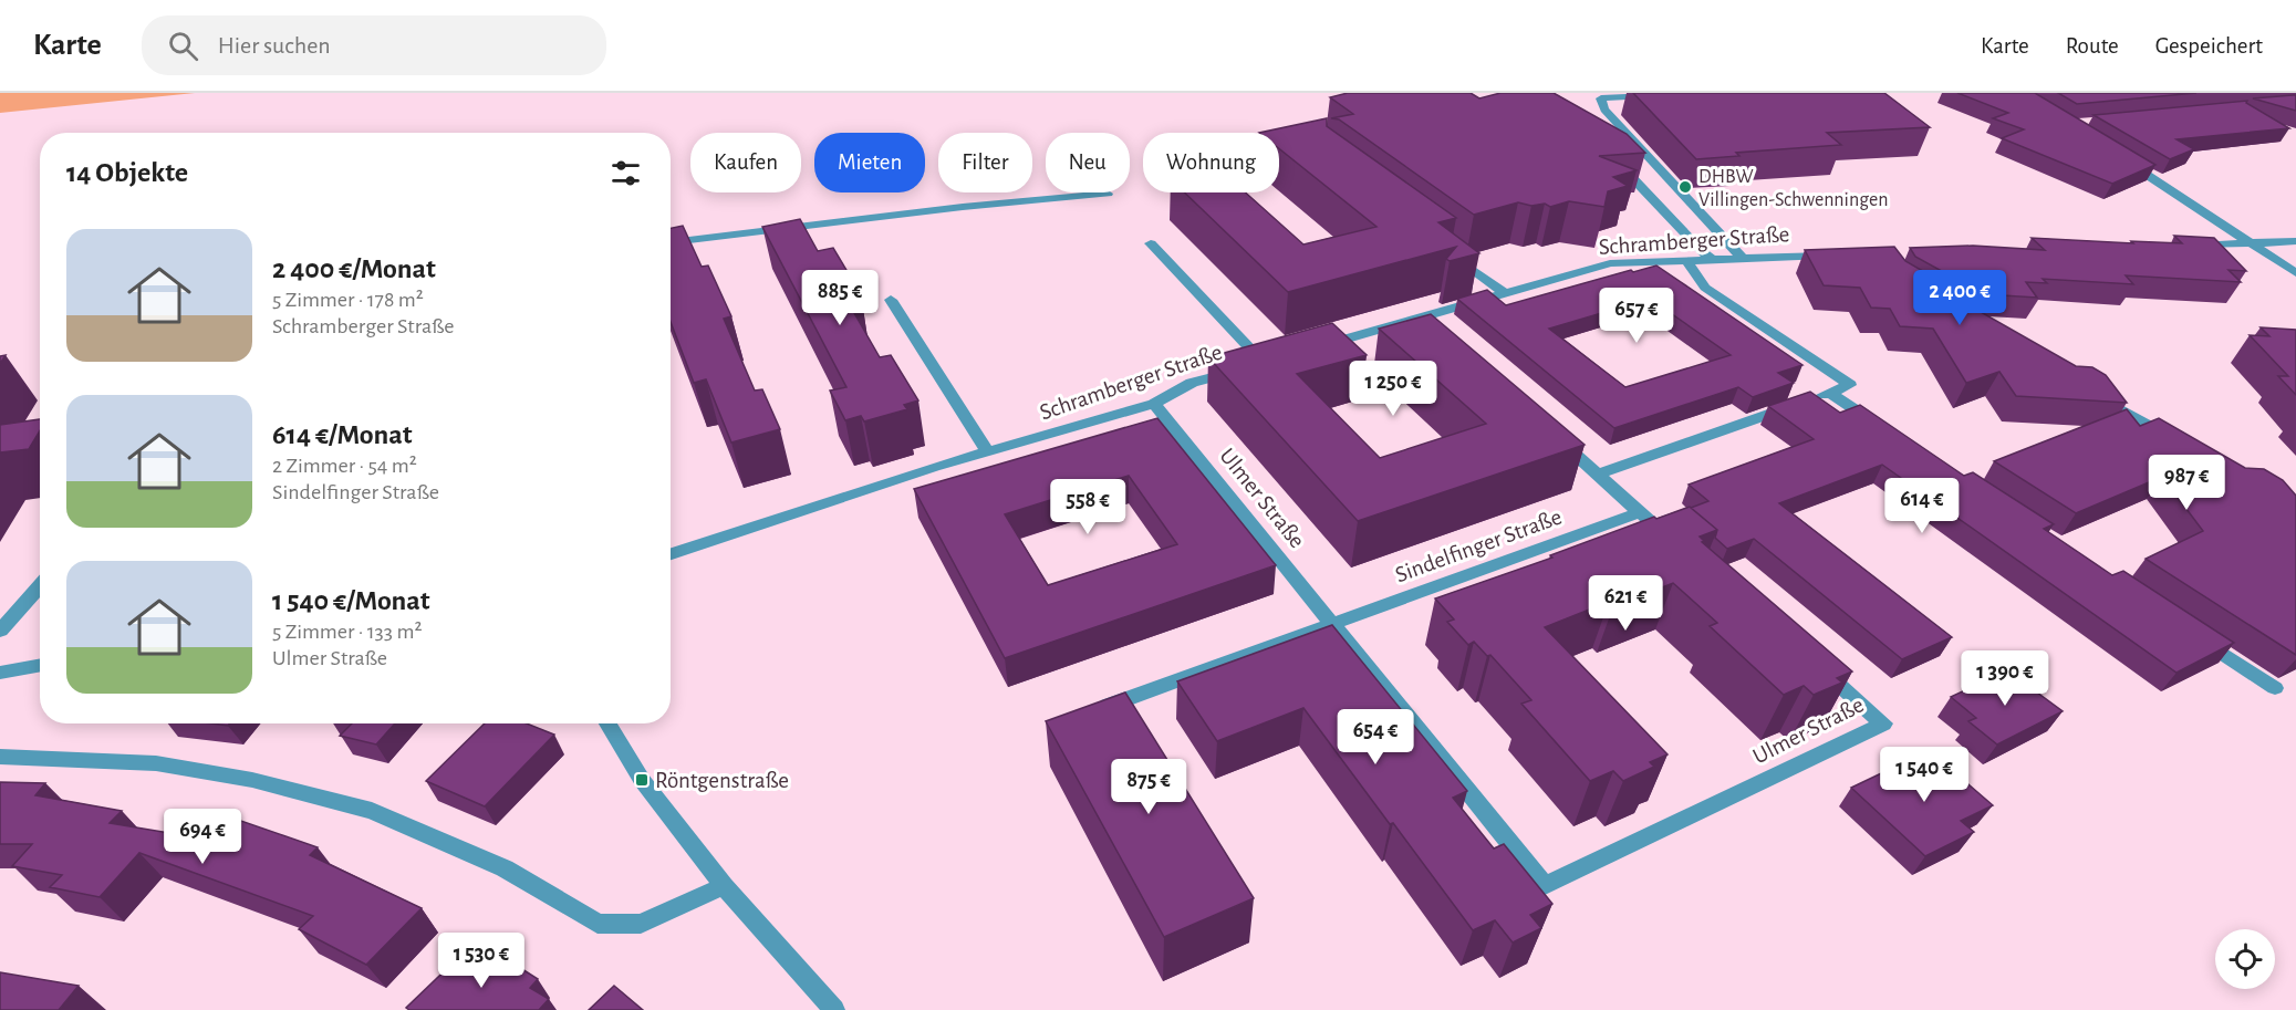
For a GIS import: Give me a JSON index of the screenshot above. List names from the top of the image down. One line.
{"streets":{"street":["Schramberger Straße","Ulmer Straße","Sindelfinger Straße"]},"crossings":[["Schramberger Straße","Ulmer Straße"],["Ulmer Straße","Sindelfinger Straße"]],"places":{"other":["DHBW Villingen-Schwenningen"],"transit":["Röntgenstraße"]},"page":{"header":"Karte","search":"Hier suchen","nav":["Karte","Route","Gespeichert"],"chip":["Kaufen","Mieten","Filter","Neu","Wohnung"],"heading":"14 Objekte","list":[{"name":"2 400 €/Monat","note":"5 Zimmer · 178 m² · Schramberger Straße"},{"name":"614 €/Monat","note":"2 Zimmer · 54 m² · Sindelfinger Straße"},{"name":"1 540 €/Monat","note":"5 Zimmer · 133 m² · Ulmer Straße"}],"price":["885 €","2 400 €","657 €","1 250 €","987 €","614 €","558 €","621 €","1 390 €","654 €","1 540 €","875 €","694 €","1 530 €"]}}
